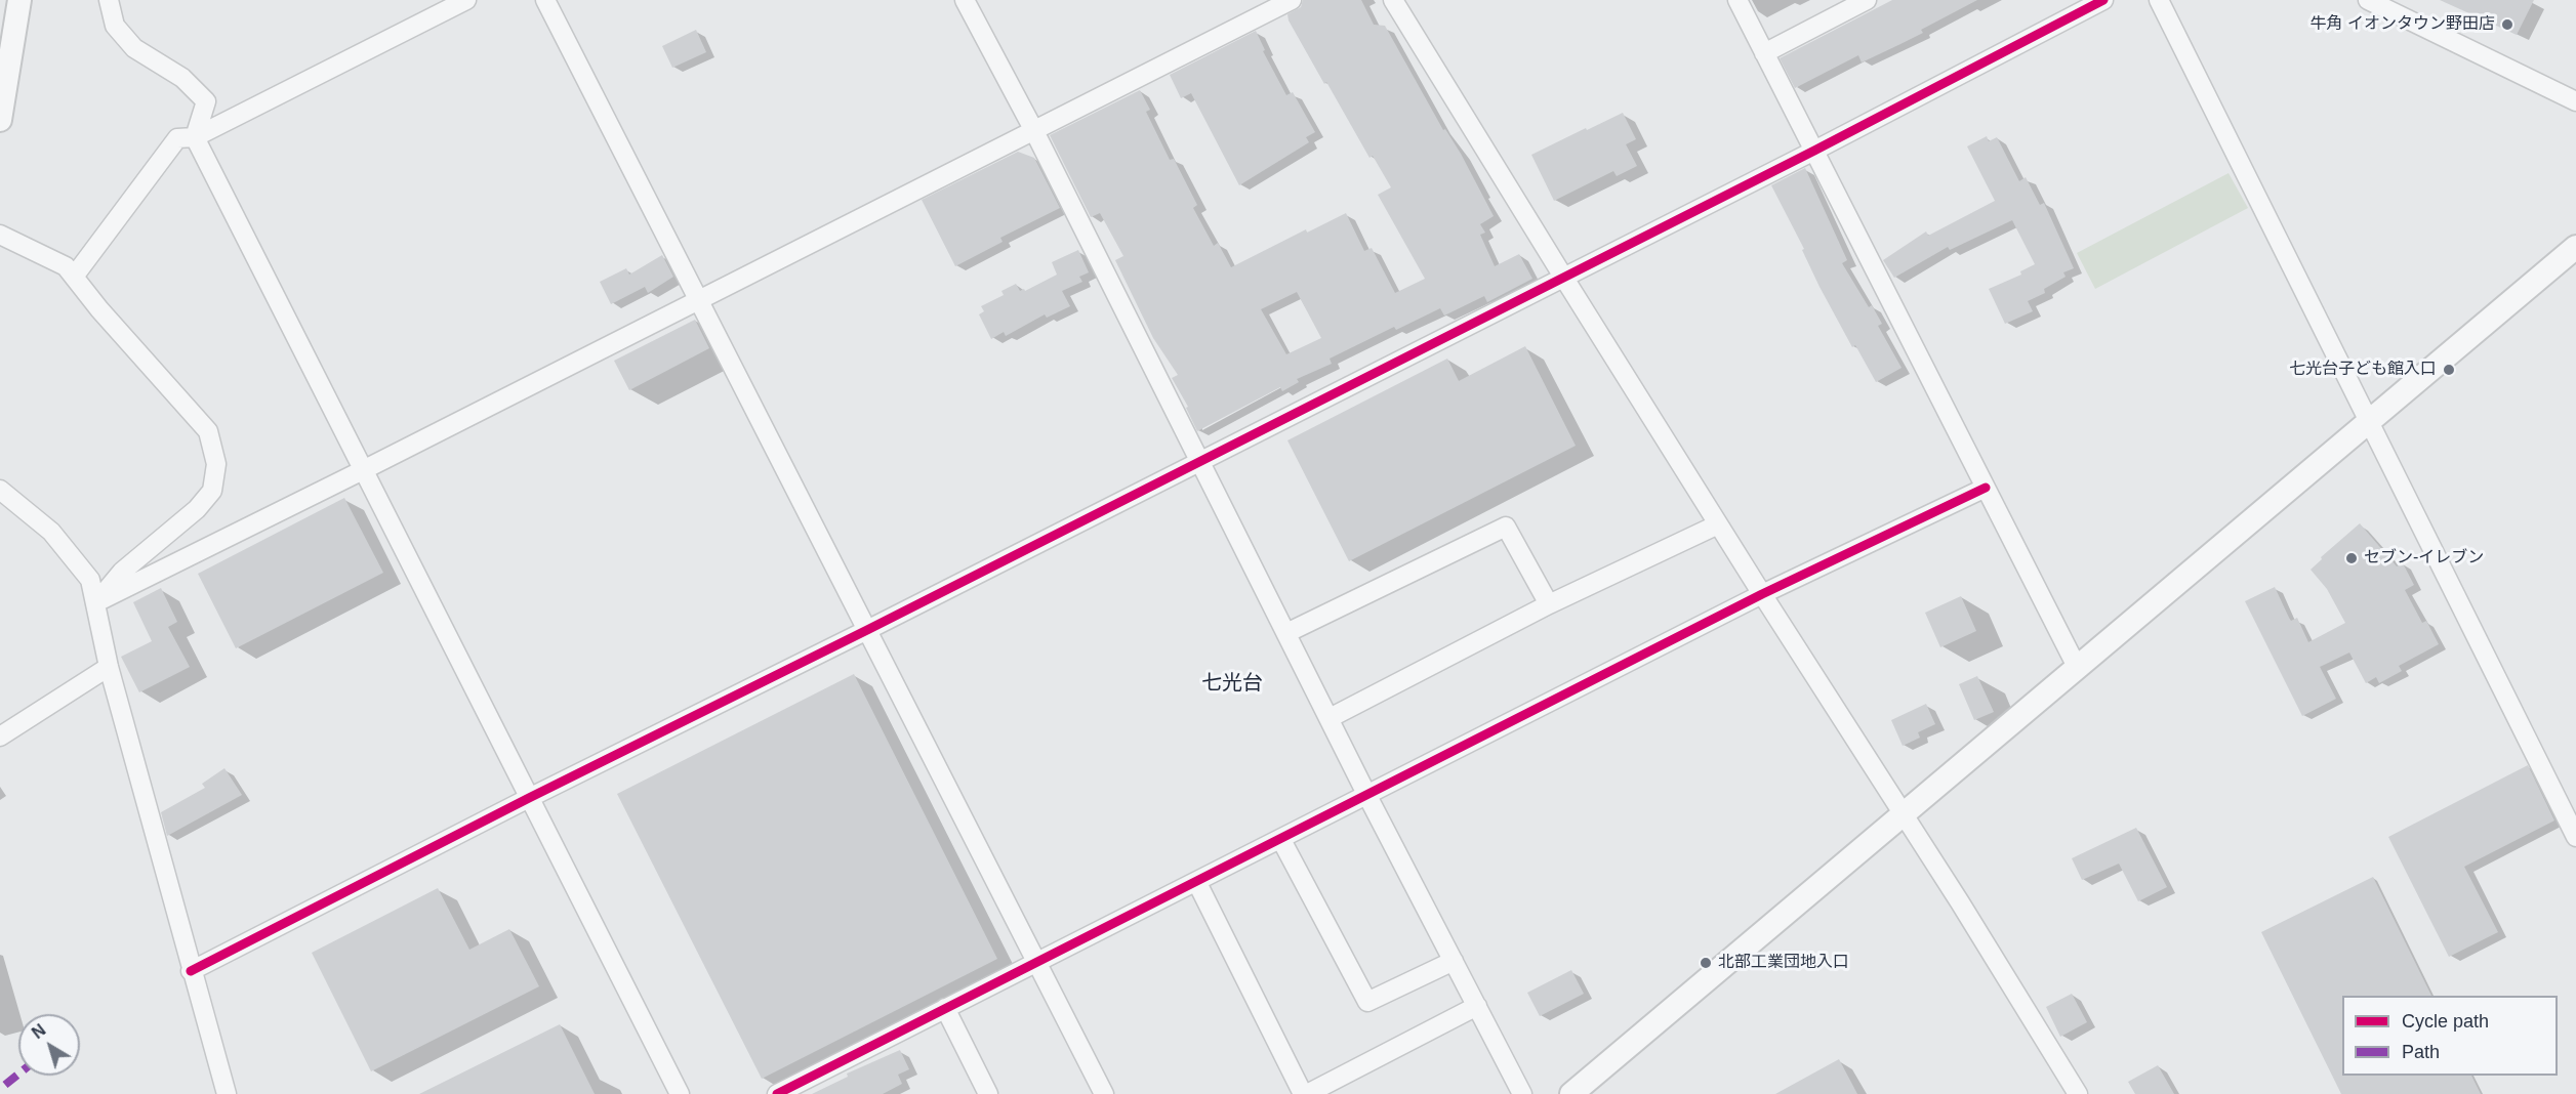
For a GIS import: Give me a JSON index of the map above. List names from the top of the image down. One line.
{"districts":["七光台"],"places":["牛角 イオンタウン野田店","七光台子ども館入口","セブン-イレブン","北部工業団地入口"],"legend":["Cycle path","Path"],"north":"top left"}
